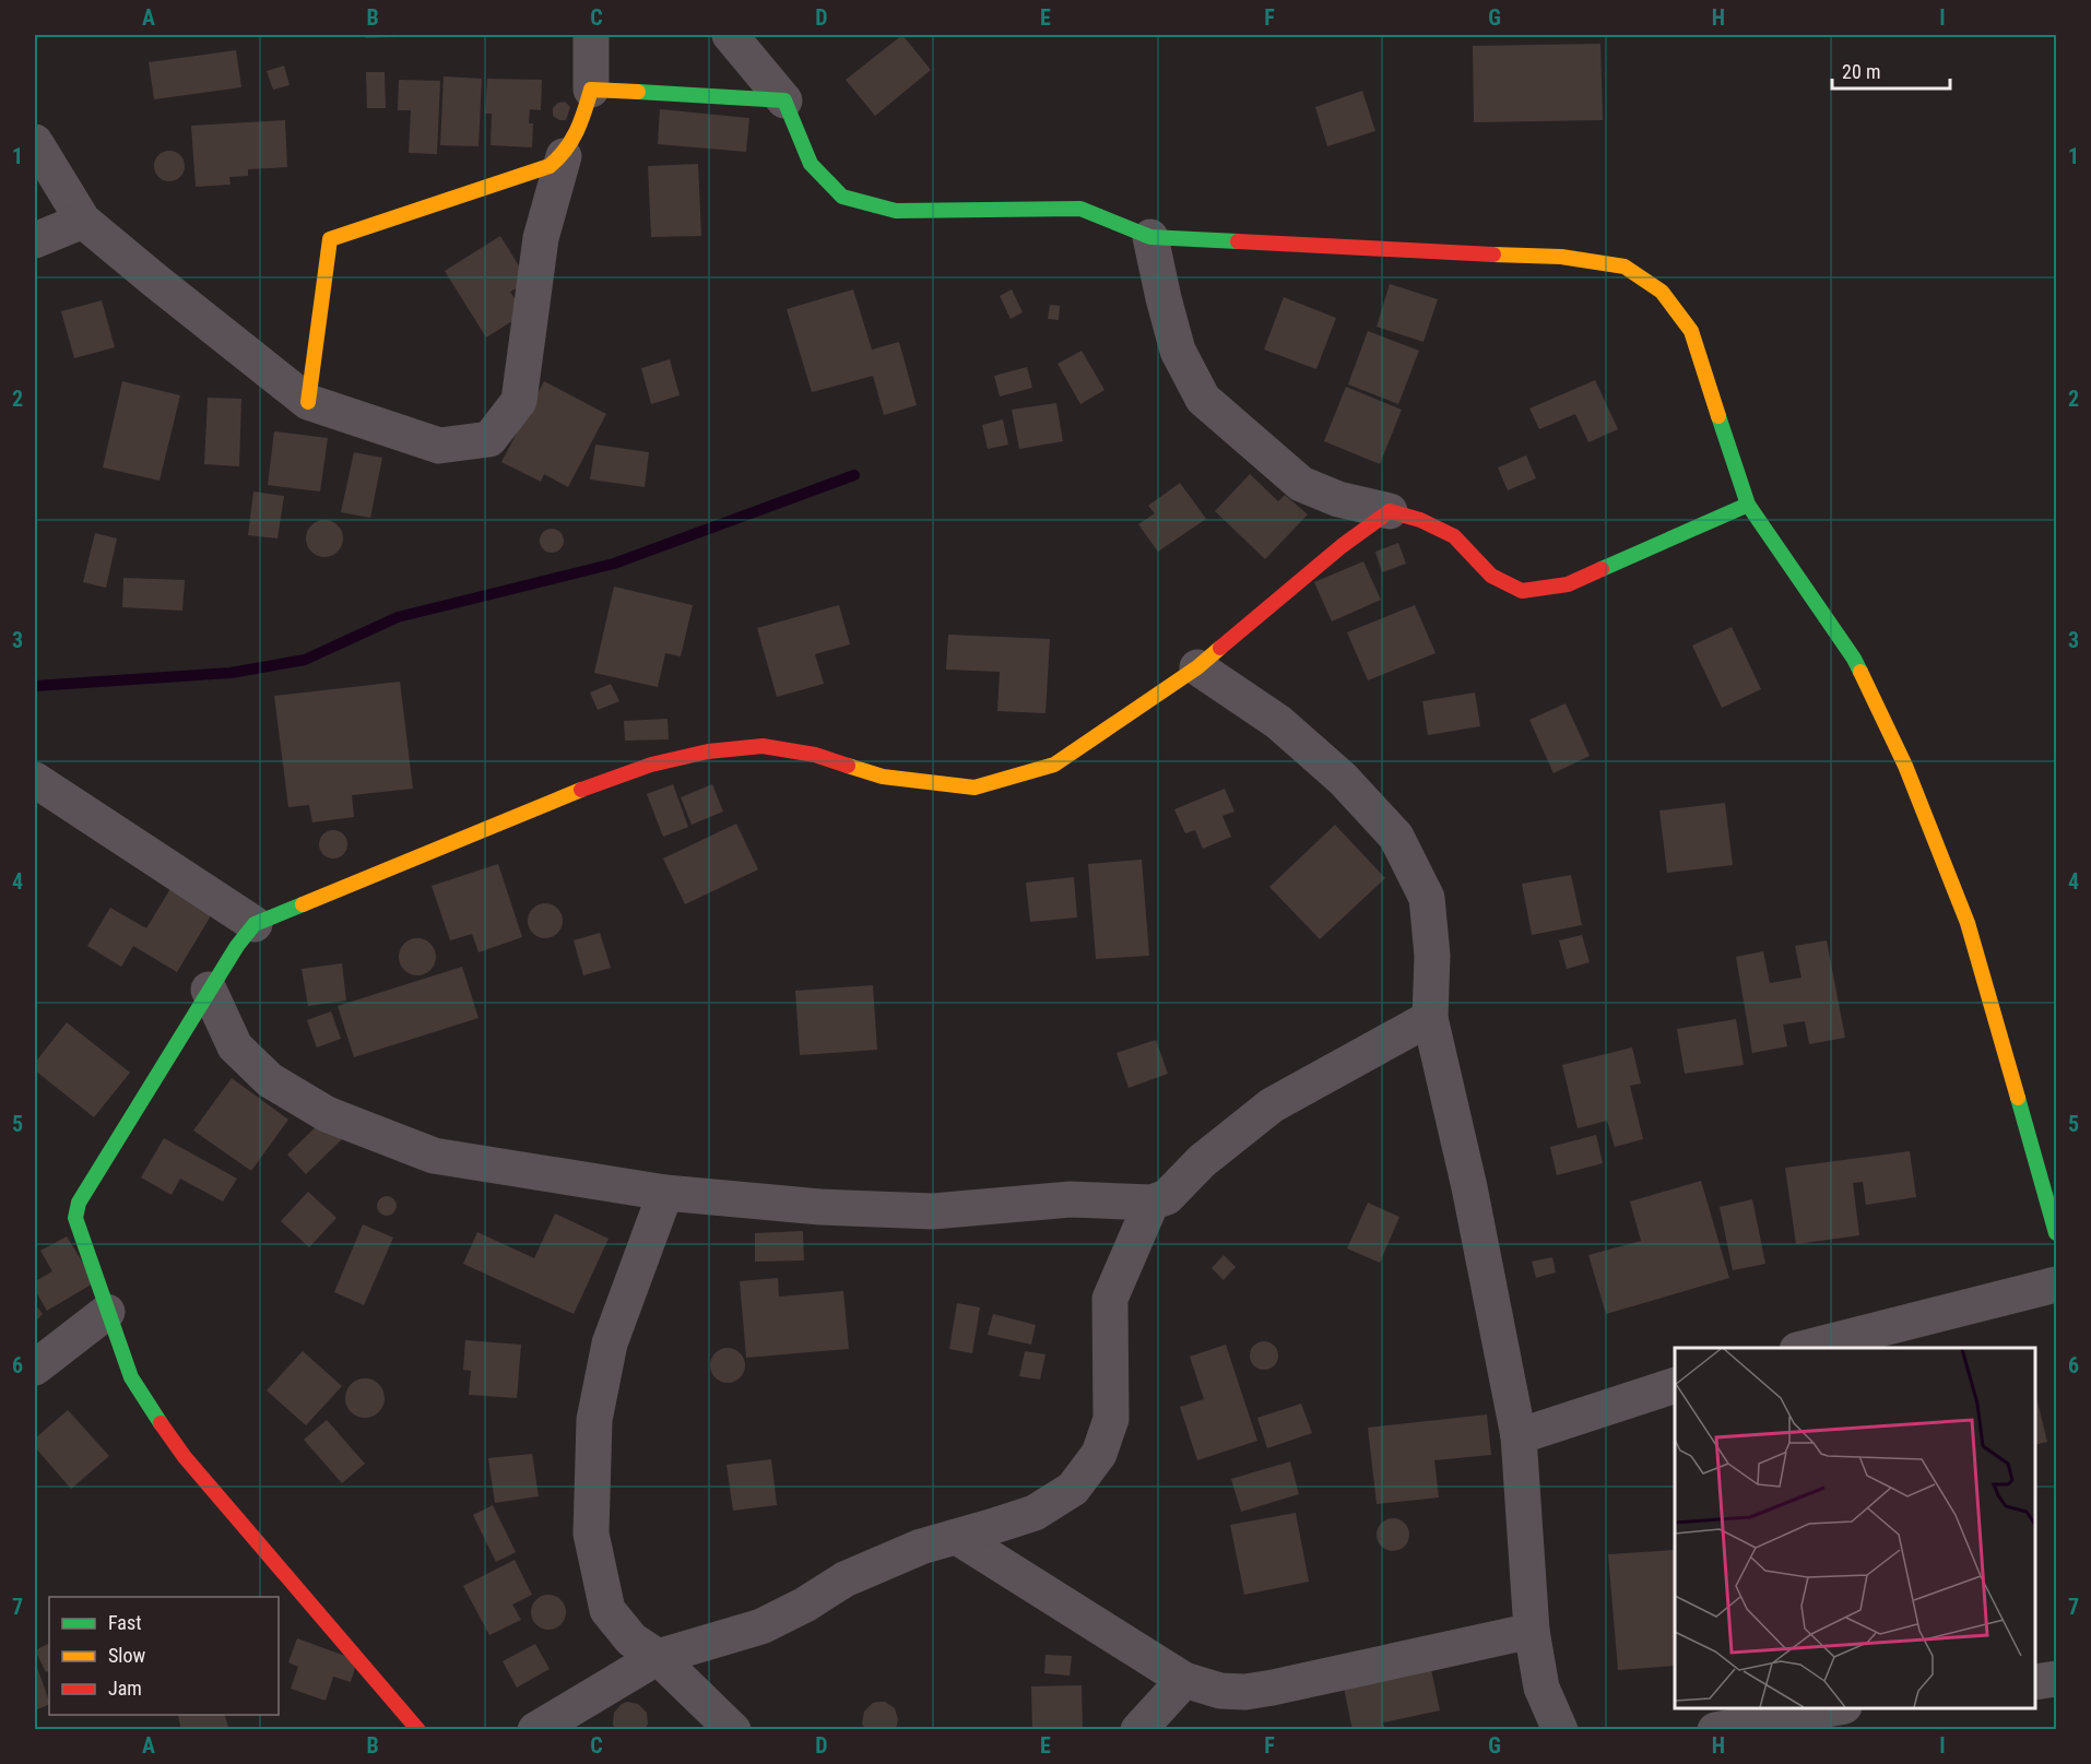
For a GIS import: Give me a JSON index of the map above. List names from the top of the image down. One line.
{"legend":["Fast","Slow","Jam"],"scale_bar":"20 m","grid":{"columns":["A","B","C","D","E","F","G","H","I"],"rows":["1","2","3","4","5","6","7"]}}
